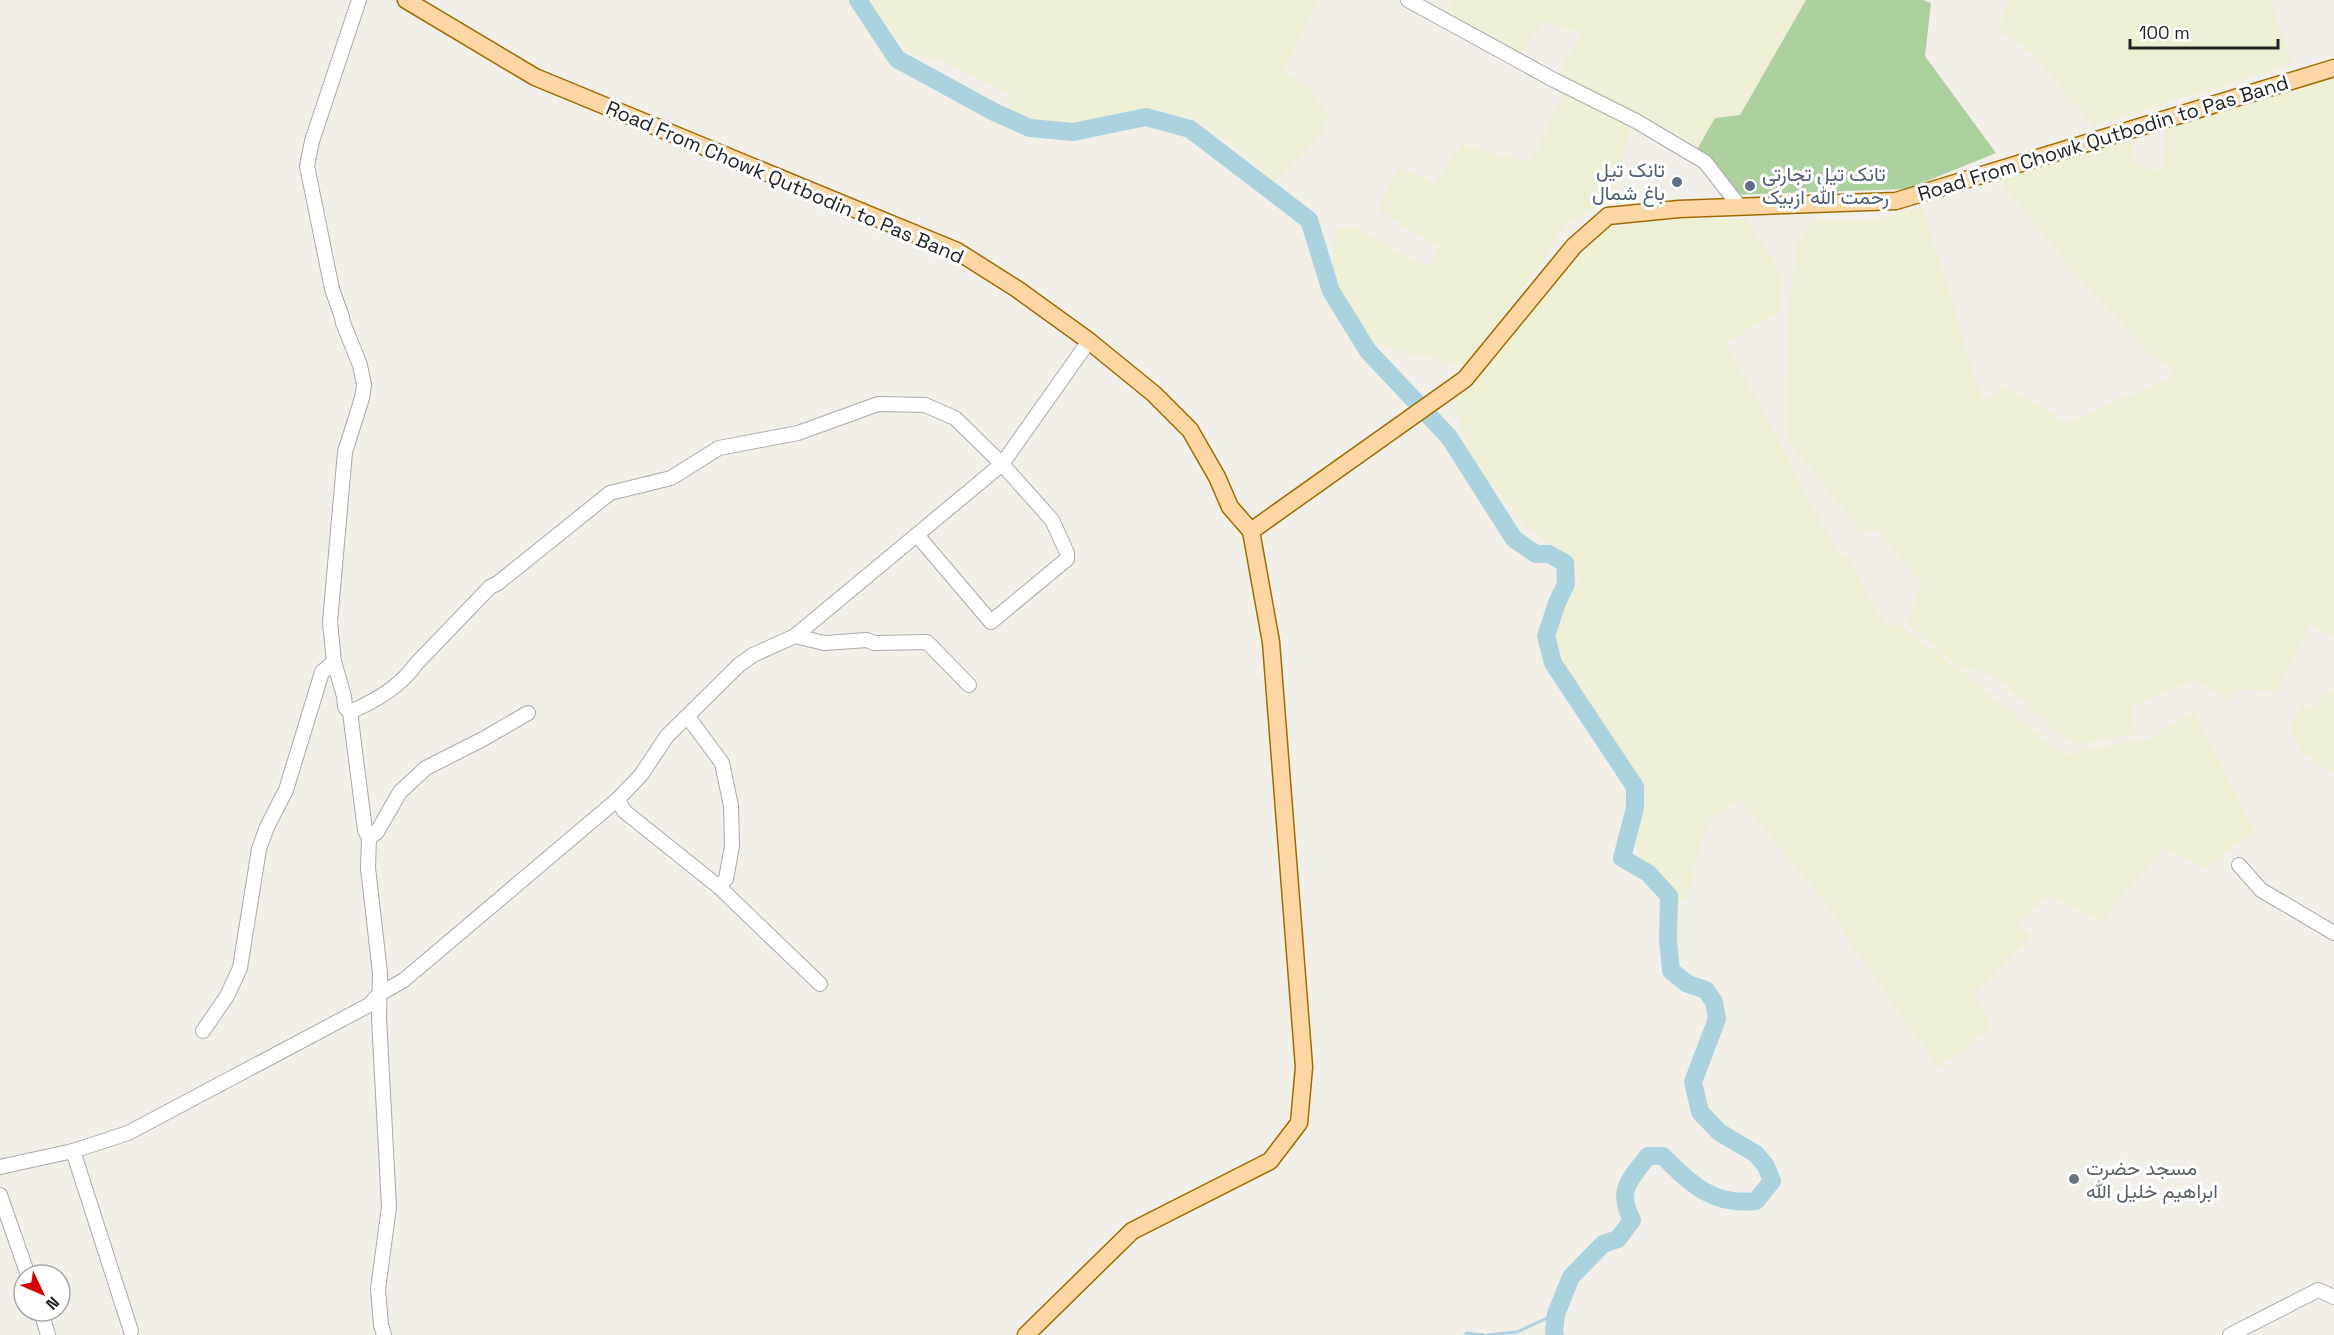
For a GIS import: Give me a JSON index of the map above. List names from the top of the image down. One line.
{"streets":{"main road":["Road From Chowk Qutbodin to Pas Band"]},"places":["تانک تیل باغ شمال","تانک تیل تجارتی رحمت الله ازبیک","مسجد حضرت ابراهیم خلیل الله"],"scale_bar":"100 m","north":"bottom right"}
